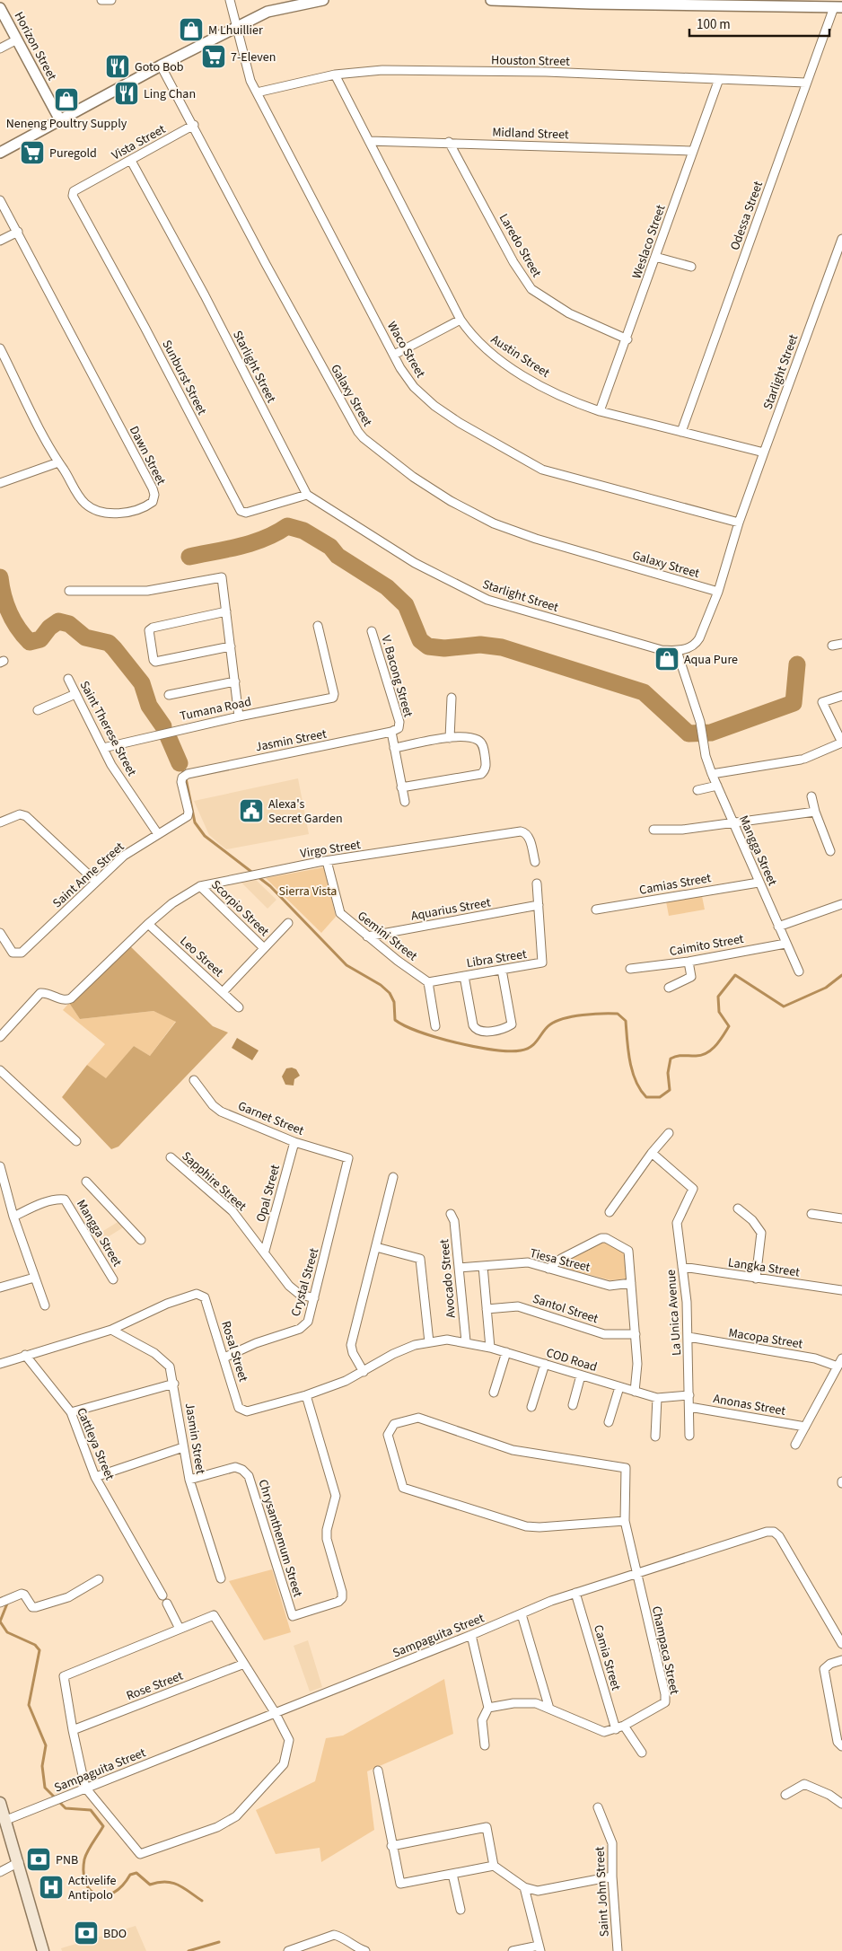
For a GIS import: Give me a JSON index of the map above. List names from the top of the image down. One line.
{"streets":{"street":["Horizon Street","Houston Street","Midland Street","Vista Street","Odessa Street","Weslaco Street","Laredo Street","Waco Street","Austin Street","Starlight Street","Sunburst Street","Galaxy Street","Dawn Street","V. Bacong Street","Tumana Road","Saint Therese Street","Jasmin Street","Virgo Street","Mangga Street","Saint Anne Street","Camias Street","Scorpio Street","Aquarius Street","Gemini Street","Caimito Street","Leo Street","Libra Street","Garnet Street","Sapphire Street","Opal Street","Tiesa Street","Langka Street","Avocado Street","Crystal Street","Santol Street","La Unica Avenue","Macopa Street","Rosal Street","COD Road","Anonas Street","Cattleya Street","Chrysanthemum Street","Sampaguita Street","Champaca Street","Camia Street","Rose Street","Saint John Street"]},"crossings":[["Houston Street","Odessa Street"],["Houston Street","Weslaco Street"],["Houston Street","Waco Street"],["Houston Street","Austin Street"],["Midland Street","Weslaco Street"],["Midland Street","Laredo Street"],["Midland Street","Austin Street"],["Vista Street","Starlight Street"],["Vista Street","Sunburst Street"],["Vista Street","Galaxy Street"],["Odessa Street","Austin Street"],["Weslaco Street","Laredo Street"],["Weslaco Street","Austin Street"],["Waco Street","Starlight Street"],["Austin Street","Starlight Street"],["Starlight Street","Sunburst Street"],["Starlight Street","Galaxy Street"],["Starlight Street","Mangga Street"],["V. Bacong Street","Jasmin Street"],["Tumana Road","Saint Therese Street"],["Saint Therese Street","Saint Anne Street"],["Jasmin Street","Saint Anne Street"],["Jasmin Street","Rosal Street"],["Jasmin Street","Chrysanthemum Street"],["Virgo Street","Scorpio Street"],["Virgo Street","Gemini Street"],["Virgo Street","Leo Street"],["Mangga Street","Camias Street"],["Mangga Street","Caimito Street"],["Aquarius Street","Gemini Street"],["Aquarius Street","Libra Street"],["Gemini Street","Libra Street"],["Garnet Street","Opal Street"],["Garnet Street","Crystal Street"],["Sapphire Street","Opal Street"],["Sapphire Street","Crystal Street"],["Tiesa Street","Avocado Street"],["Langka Street","La Unica Avenue"],["Avocado Street","COD Road"],["Crystal Street","Rosal Street"],["La Unica Avenue","Macopa Street"],["La Unica Avenue","COD Road"],["La Unica Avenue","Anonas Street"],["Rosal Street","COD Road"],["Rosal Street","Cattleya Street"],["Rosal Street","Chrysanthemum Street"],["Sampaguita Street","Champaca Street"],["Sampaguita Street","Camia Street"],["Champaca Street","Camia Street"]],"parks":["Sierra Vista"],"places":{"shop":["M Lhuillier","Neneng Poultry Supply","Aqua Pure"],"supermarket":["7-Eleven","Puregold"],"restaurant":["Goto Bob","Ling Chan"],"public building":["Alexa's Secret Garden"],"bank":["PNB","BDO"],"hospital":["Activelife Antipolo"]},"scale_bar":"100 m"}
